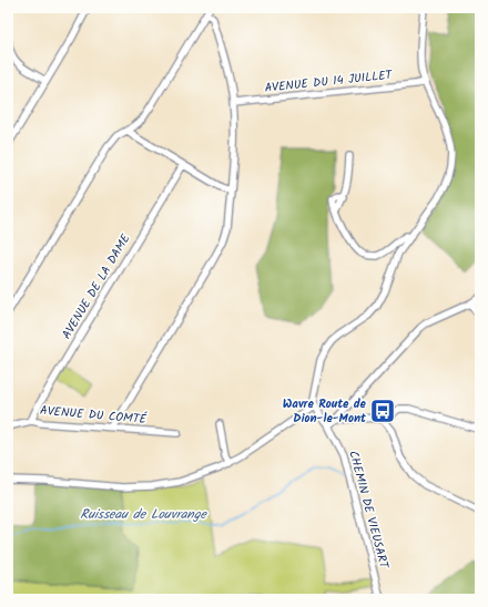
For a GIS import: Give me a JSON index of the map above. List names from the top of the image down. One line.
{"streets":{"street":["AVENUE DU 14 JUILLET","AVENUE DE LA DAME","AVENUE DU COMTÉ","CHEMIN DE VIEUSART"]},"crossings":[["AVENUE DE LA DAME","AVENUE DU COMTÉ"]],"water":["Ruisseau de Louvrange"],"places":{"bus stop":["Wavre Route de Dion-le-Mont"]}}
